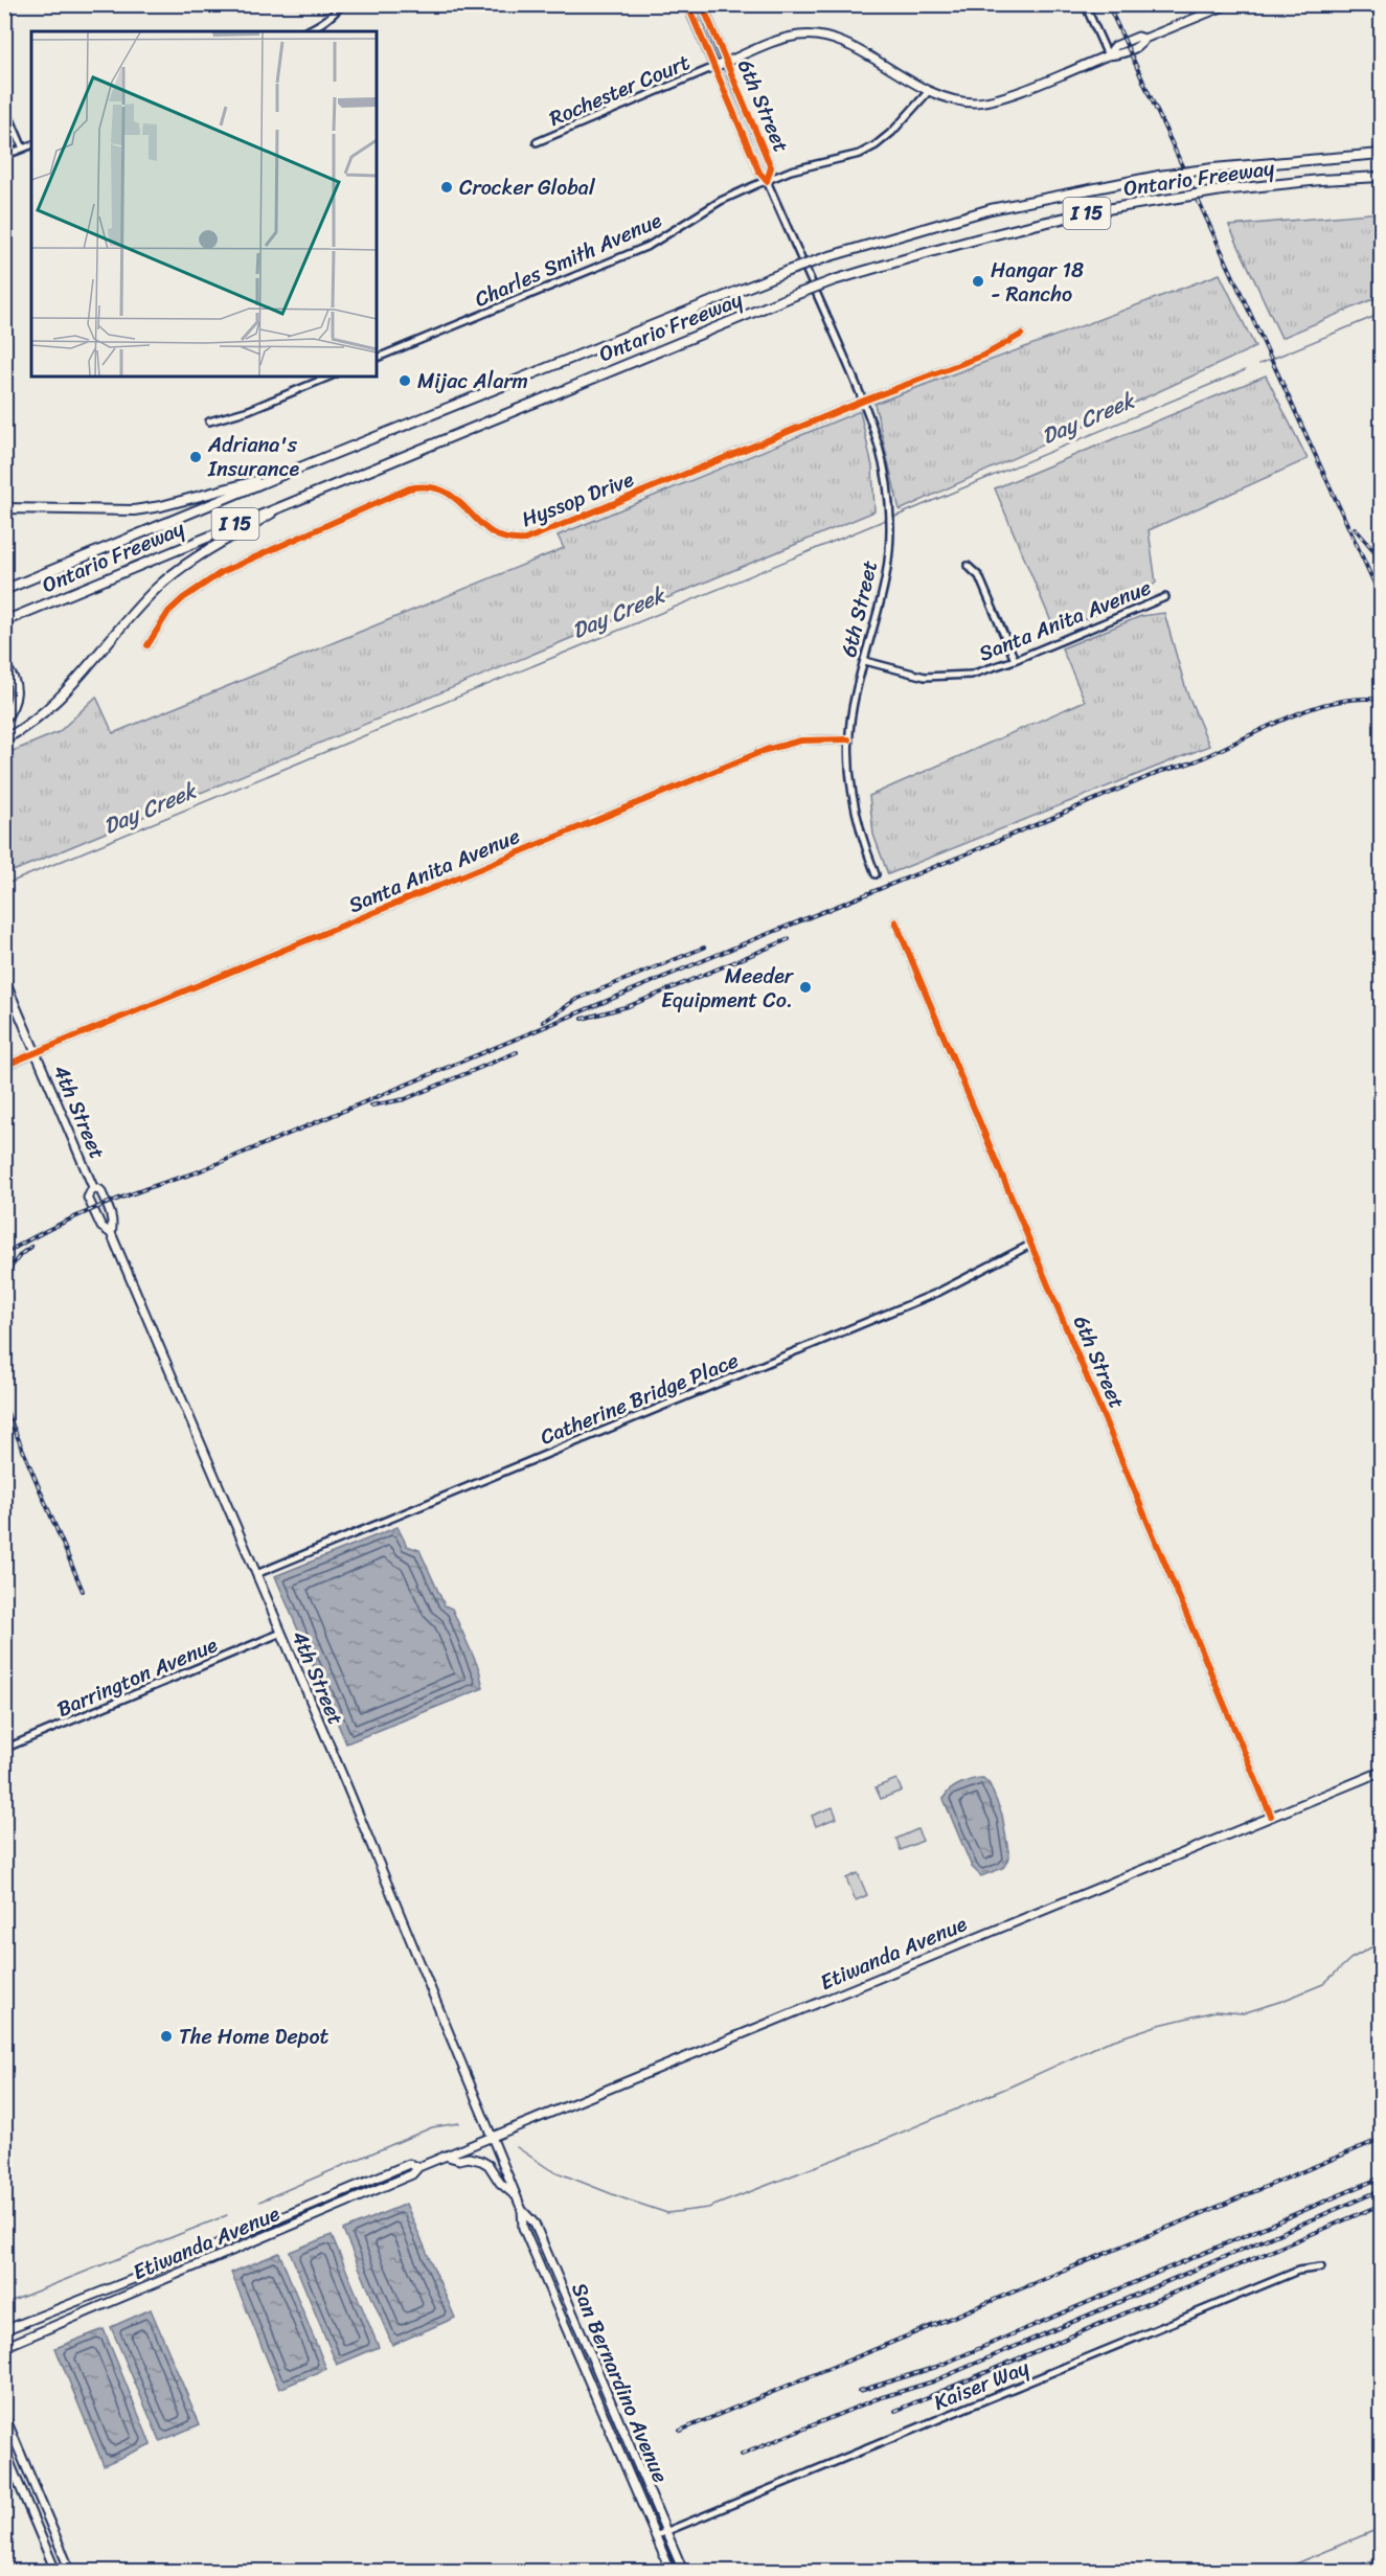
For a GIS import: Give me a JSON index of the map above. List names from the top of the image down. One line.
{"streets":{"highway":["Ontario Freeway","I 15"],"main road":["6th Street","4th Street","Etiwanda Avenue","San Bernardino Avenue"],"street":["Rochester Court","Charles Smith Avenue","Hyssop Drive","Santa Anita Avenue","Catherine Bridge Place","Barrington Avenue","Kaiser Way"]},"crossings":[["Rochester Court","6th Street"],["6th Street","Charles Smith Avenue"],["6th Street","Hyssop Drive"],["6th Street","Santa Anita Avenue"],["6th Street","Catherine Bridge Place"],["6th Street","Etiwanda Avenue"],["Santa Anita Avenue","4th Street"],["4th Street","Catherine Bridge Place"],["4th Street","Barrington Avenue"],["4th Street","Etiwanda Avenue"],["4th Street","San Bernardino Avenue"],["Etiwanda Avenue","San Bernardino Avenue"],["San Bernardino Avenue","Kaiser Way"]],"water":["Day Creek"],"places":["Crocker Global","Hangar 18 - Rancho","Mijac Alarm","Adriana's Insurance","Meeder Equipment Co.","The Home Depot"]}
